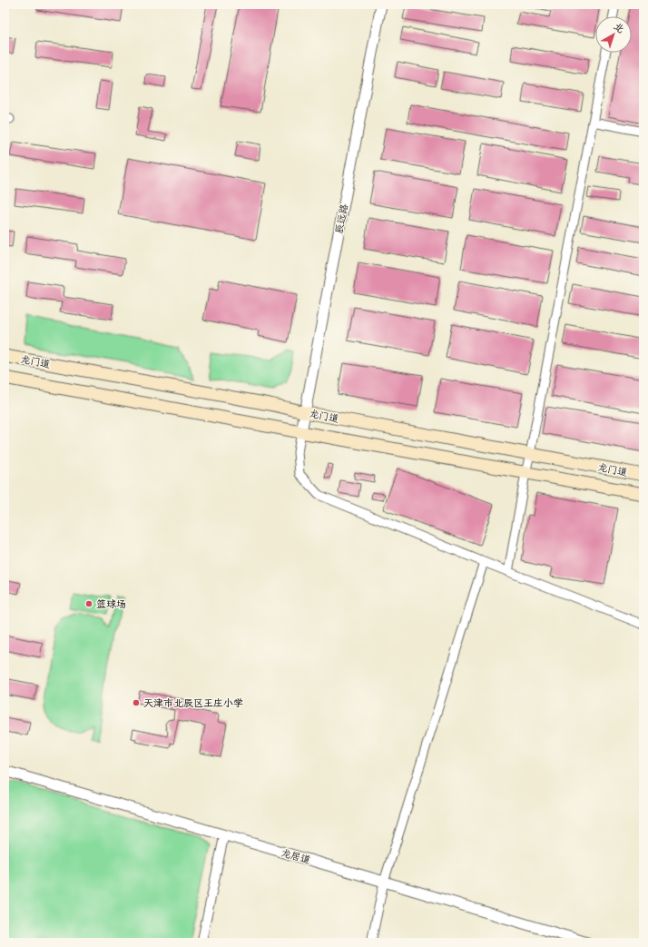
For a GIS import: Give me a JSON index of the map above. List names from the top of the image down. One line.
{"streets":{"main road":["龙门道"],"street":["辰远路","龙居道"]},"crossings":[["辰远路","龙门道"]],"places":["篮球场","天津市北辰区王庄小学"],"north":"top right"}
